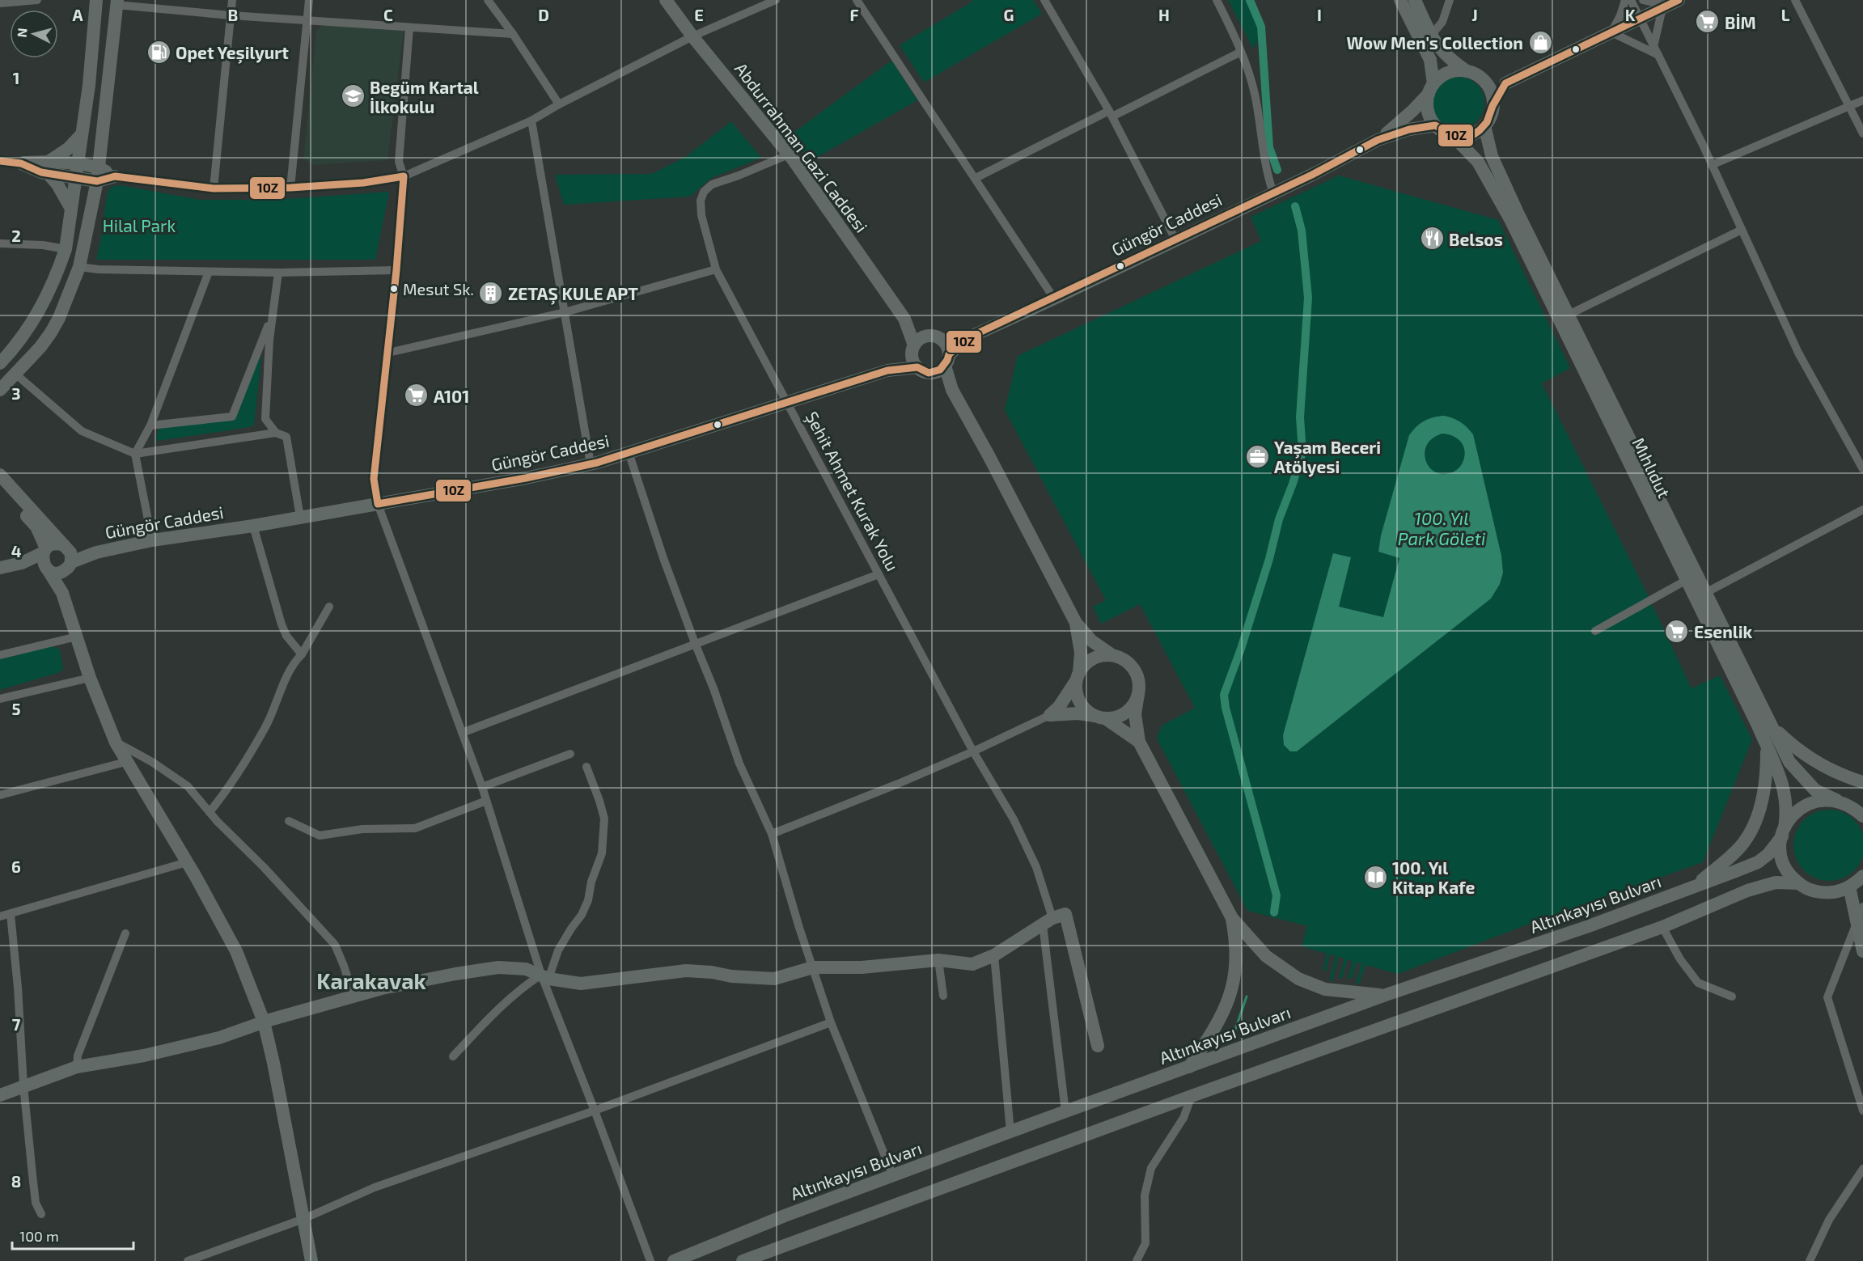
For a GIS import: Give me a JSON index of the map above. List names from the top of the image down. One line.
{"streets":{"main road":["Abdurrahman Gazi Caddesi","Güngör Caddesi","Mıhlıdut","Altınkayısı Bulvarı"],"street":["Şehit Ahmet Kurak Yolu"]},"crossings":[["Abdurrahman Gazi Caddesi","Güngör Caddesi"],["Abdurrahman Gazi Caddesi","Şehit Ahmet Kurak Yolu"],["Güngör Caddesi","Şehit Ahmet Kurak Yolu"],["Mıhlıdut","Altınkayısı Bulvarı"],["Şehit Ahmet Kurak Yolu","Altınkayısı Bulvarı"]],"districts":["Karakavak"],"water":["100. Yıl Park Göleti"],"parks":["Hilal Park"],"places":{"supermarket":["BİM","A101","Esenlik"],"shop":["Wow Men's Collection"],"fuel station":["Opet Yeşilyurt"],"school or university":["Begüm Kartal İlkokulu"],"restaurant":["Belsos"],"other":["Mesut Sk."],"building":["ZETAŞ KULE APT"],"office":["Yaşam Beceri Atölyesi"],"library":["100. Yıl Kitap Kafe"]},"lines":["transit line 10Z"],"scale_bar":"100 m","north":"left","grid":{"columns":["A","B","C","D","E","F","G","H","I","J","K","L"],"rows":["1","2","3","4","5","6","7","8"]}}
